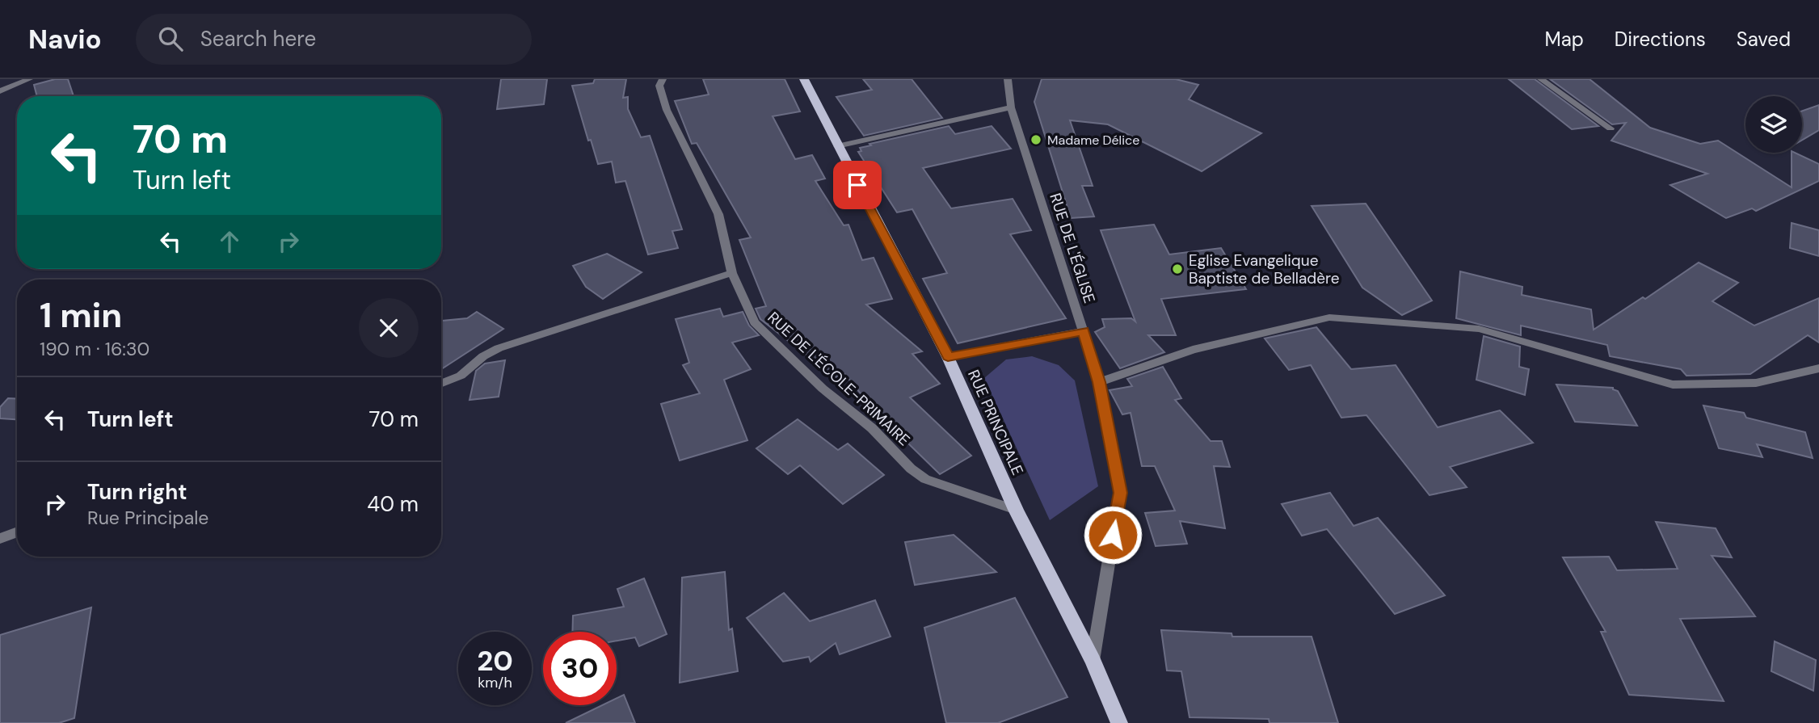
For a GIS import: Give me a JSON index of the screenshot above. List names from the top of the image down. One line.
{"streets":{"main road":["RUE PRINCIPALE"],"street":["RUE DE L'ÉGLISE","RUE DE L'ÉCOLE-PRIMAIRE"]},"crossings":[["RUE DE L'ÉGLISE","RUE PRINCIPALE"],["RUE DE L'ÉCOLE-PRIMAIRE","RUE PRINCIPALE"]],"places":["Madame Délice","Eglise Evangelique Baptiste de Belladère"],"page":{"header":"Navio","search":"Search here","nav":["Map","Directions","Saved"],"turn":["70 m","Turn left"],"heading":["1 min","190 m · 16:30"],"list":[{"name":"Turn left","value":"70 m"},{"name":"Turn right","note":"Rue Principale","value":"40 m"}],"speed":"20 km/h","limit":"30"}}
